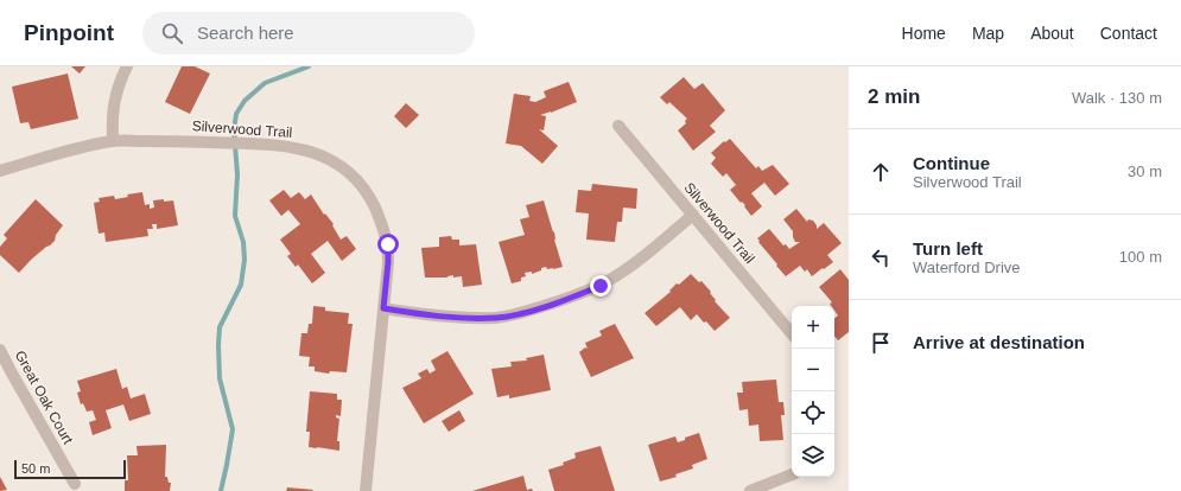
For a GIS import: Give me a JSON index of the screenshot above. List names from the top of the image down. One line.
{"streets":{"street":["Silverwood Trail","Great Oak Court"]},"scale_bar":"50 m","page":{"header":"Pinpoint","search":"Search here","nav":["Home","Map","About","Contact"],"heading":["2 min","Walk · 130 m"],"list":[["Continue","Silverwood Trail","30 m"],["Turn left","Waterford Drive","100 m"],"Arrive at destination"],"map_buttons":["+","−"],"scale":"50 m"}}
